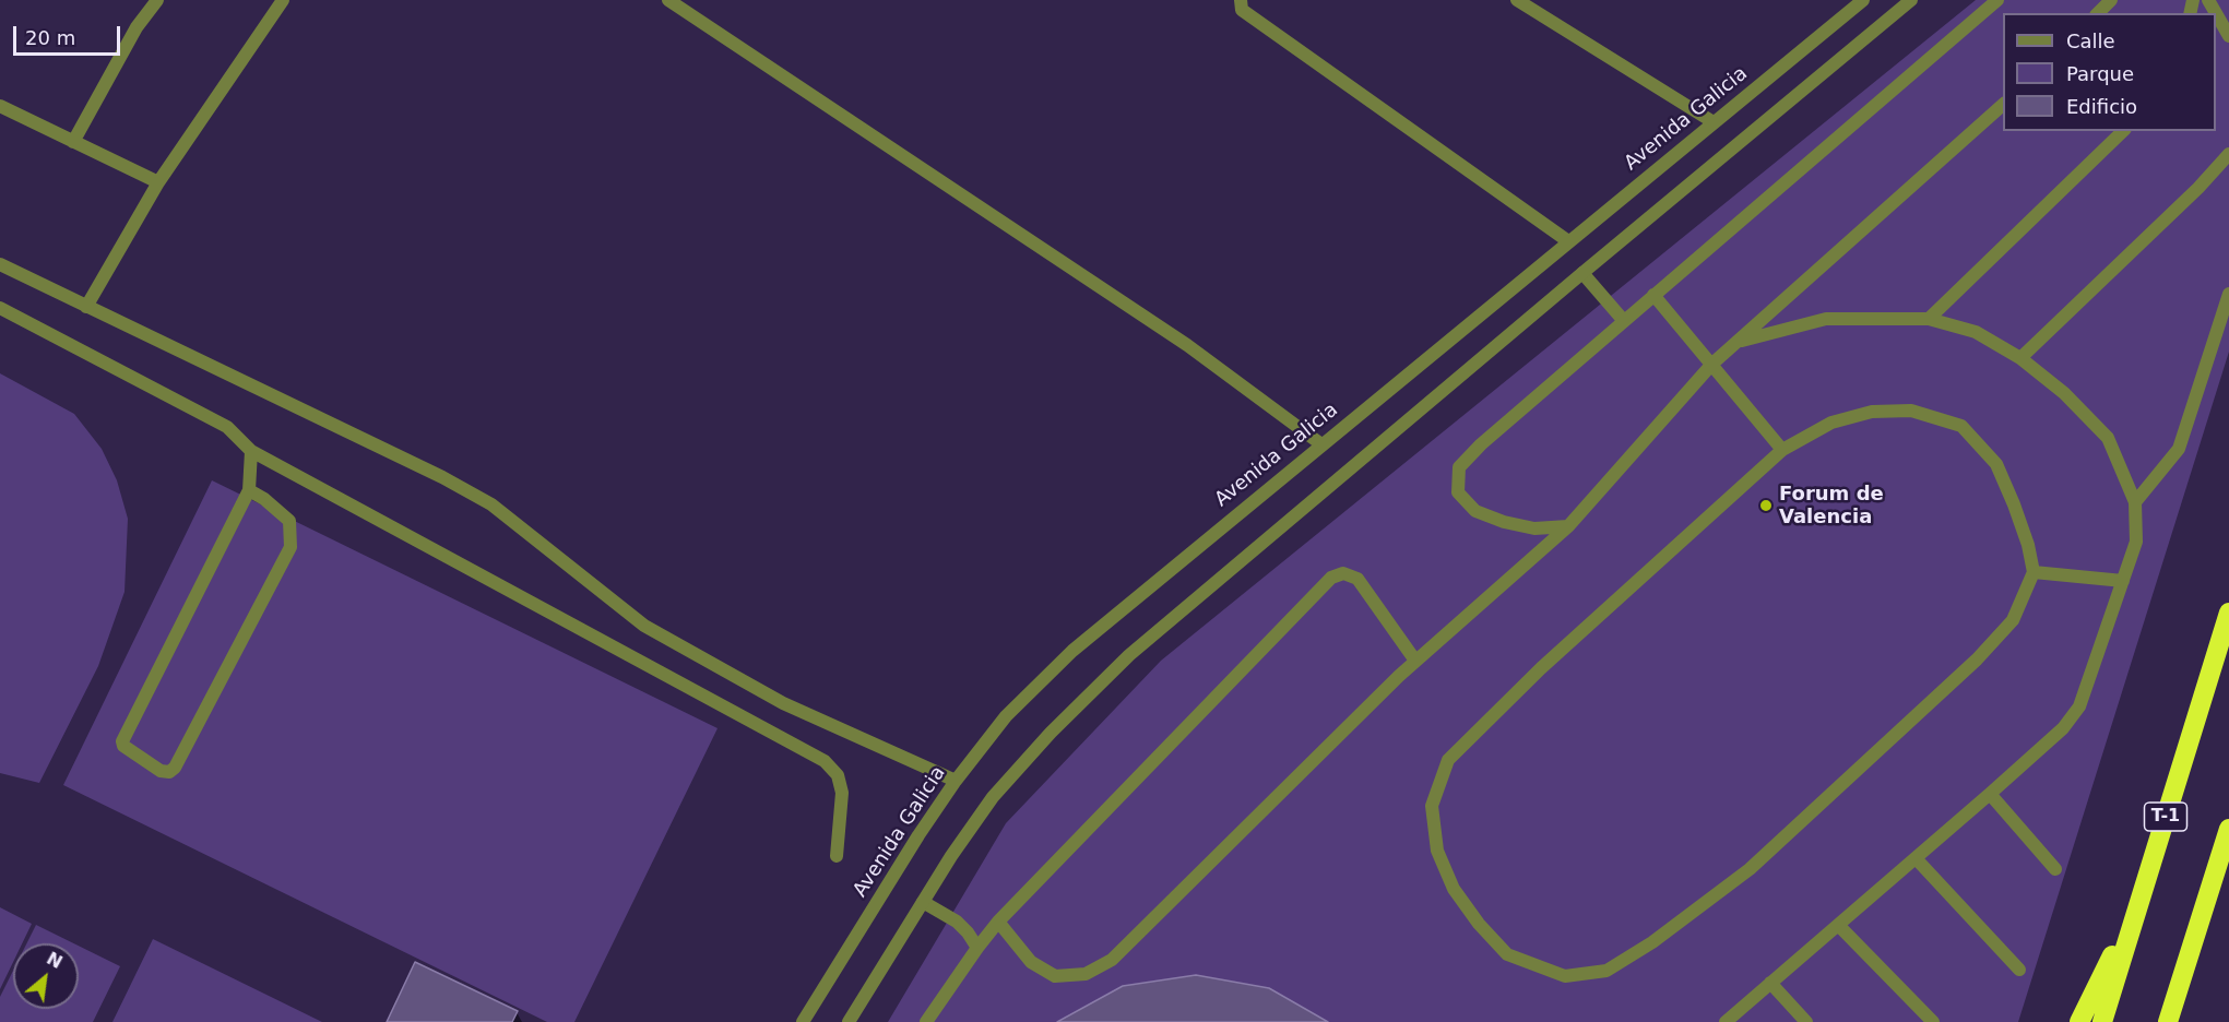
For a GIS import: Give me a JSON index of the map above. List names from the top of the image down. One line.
{"streets":{"highway":["T-1"],"street":["Avenida Galicia"]},"places":["Forum de Valencia"],"legend":["Calle","Parque","Edificio"],"scale_bar":"20 m","north":"top right"}
